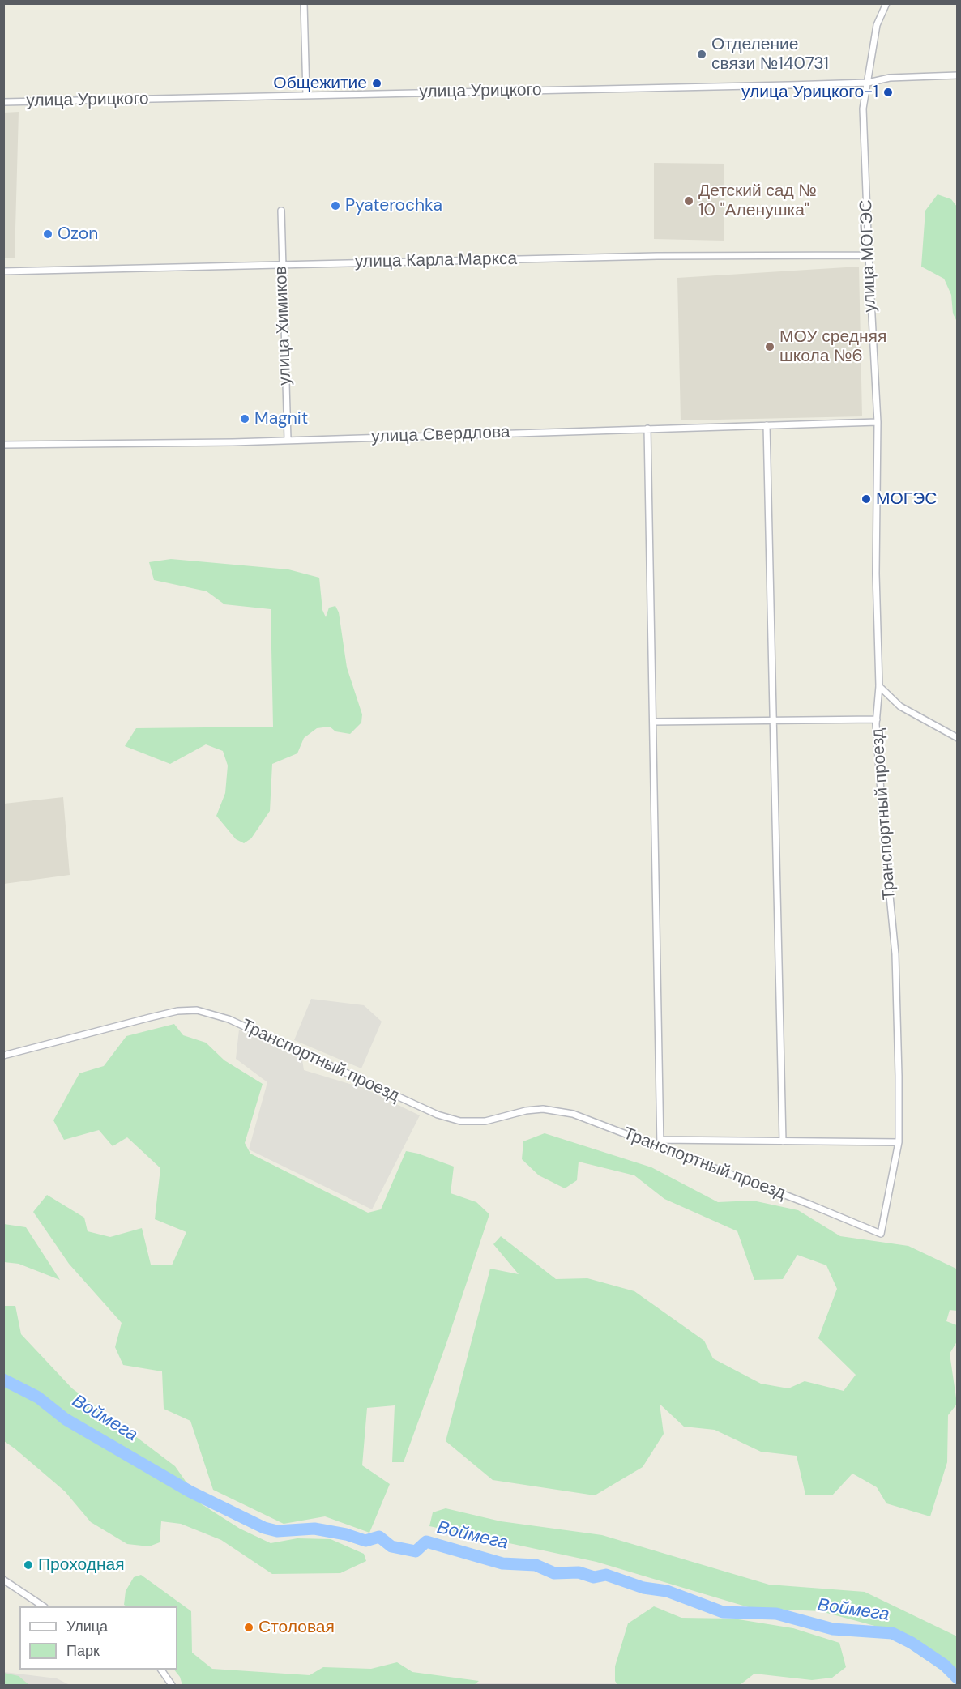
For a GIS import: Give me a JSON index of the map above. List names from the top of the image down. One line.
{"streets":{"street":["улица Урицкого","улица МОГЭС","улица Карла Маркса","улица Химиков","улица Свердлова","Транспортный проезд"]},"crossings":[["улица Урицкого","улица МОГЭС"],["улица МОГЭС","улица Карла Маркса"],["улица МОГЭС","улица Свердлова"],["улица МОГЭС","Транспортный проезд"],["улица Карла Маркса","улица Химиков"],["улица Химиков","улица Свердлова"]],"water":["Воймега"],"places":["Отделение связи №140731","Общежитие","улица Урицкого-1","Детский сад № 10 \"Аленушка\"","Pyaterochka","Ozon","МОУ средняя школа №6","Magnit","МОГЭС","Проходная","Столовая"],"legend":["Улица","Парк"]}
